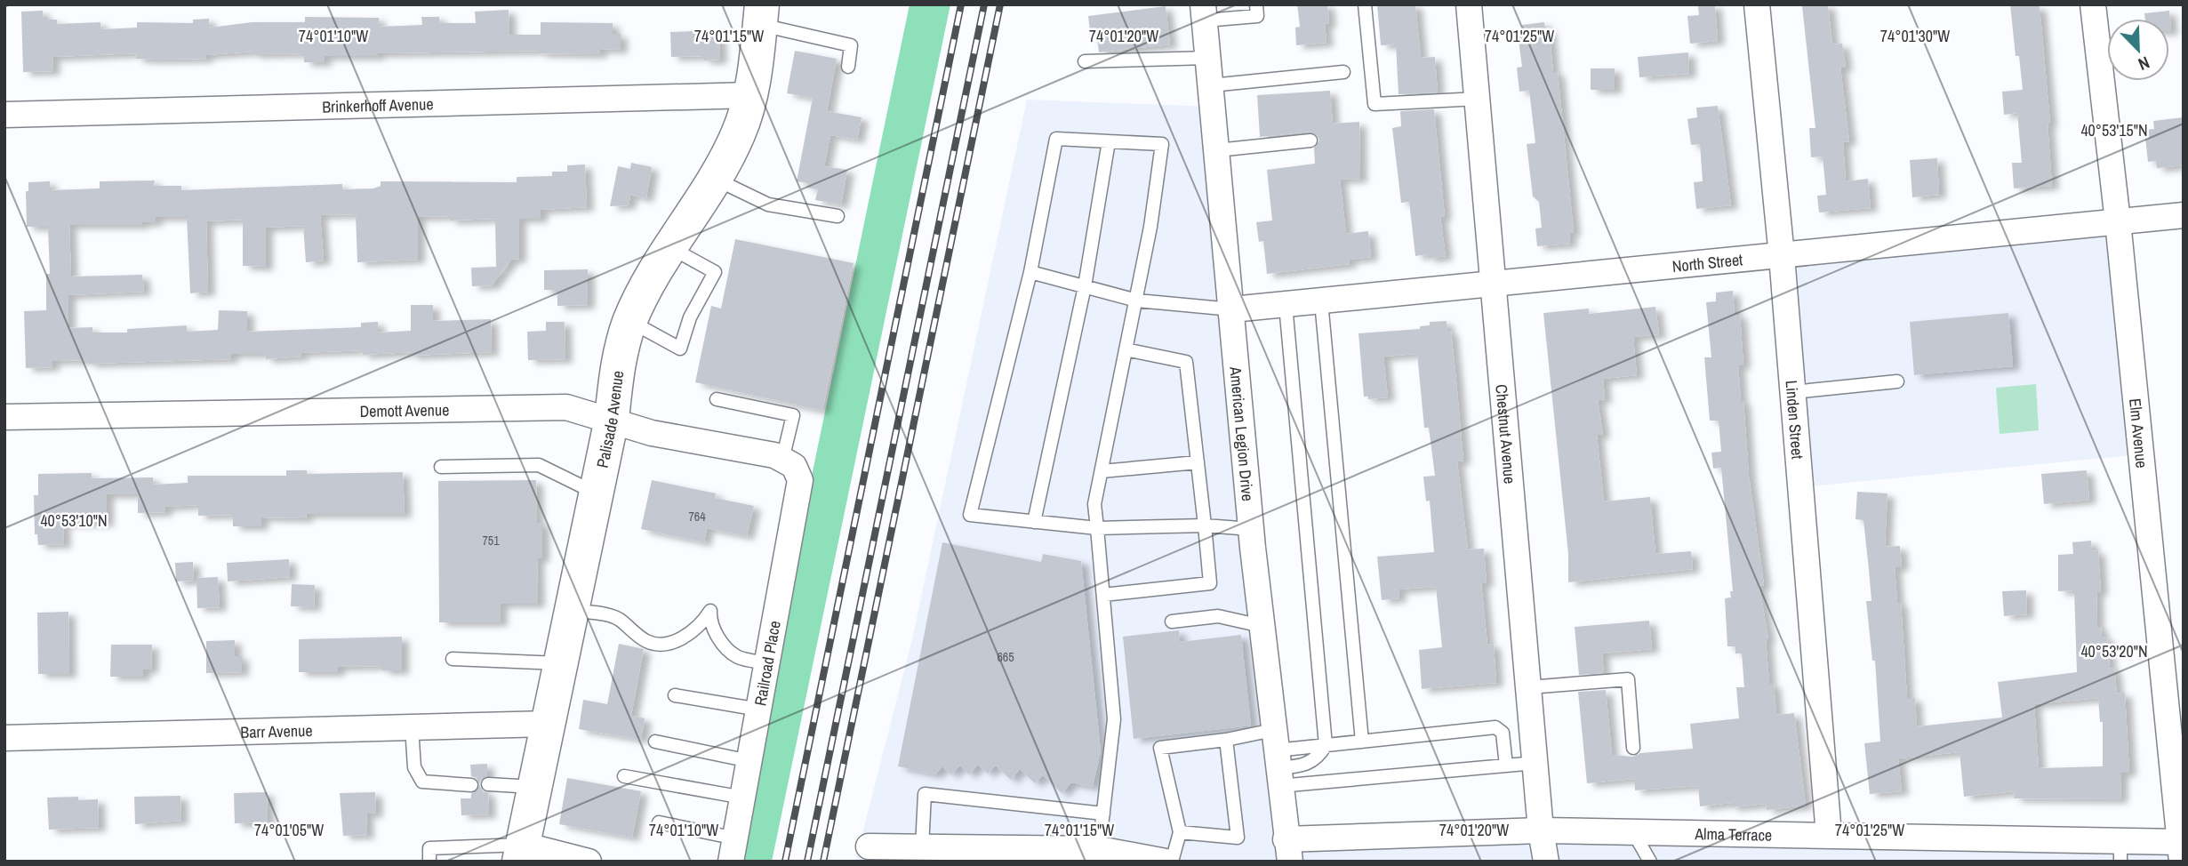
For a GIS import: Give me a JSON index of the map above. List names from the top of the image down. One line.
{"streets":{"street":["Brinkerhoff Avenue","North Street","Demott Avenue","Linden Street","Palisade Avenue","American Legion Drive","Chestnut Avenue","Elm Avenue","Railroad Place","Barr Avenue","Alma Terrace"]},"crossings":[["Brinkerhoff Avenue","Palisade Avenue"],["North Street","Linden Street"],["North Street","American Legion Drive"],["North Street","Chestnut Avenue"],["North Street","Elm Avenue"],["Demott Avenue","Palisade Avenue"],["Demott Avenue","Railroad Place"],["Linden Street","Alma Terrace"],["Palisade Avenue","Barr Avenue"],["American Legion Drive","Alma Terrace"],["Chestnut Avenue","Alma Terrace"],["Elm Avenue","Alma Terrace"]],"house_numbers":["764","751","665"],"north":"bottom right","coordinates":["74°01'10\"W","74°01'15\"W","74°01'20\"W","74°01'25\"W","74°01'30\"W","40°53'15\"N","40°53'10\"N","40°53'20\"N","74°01'05\"W"]}
